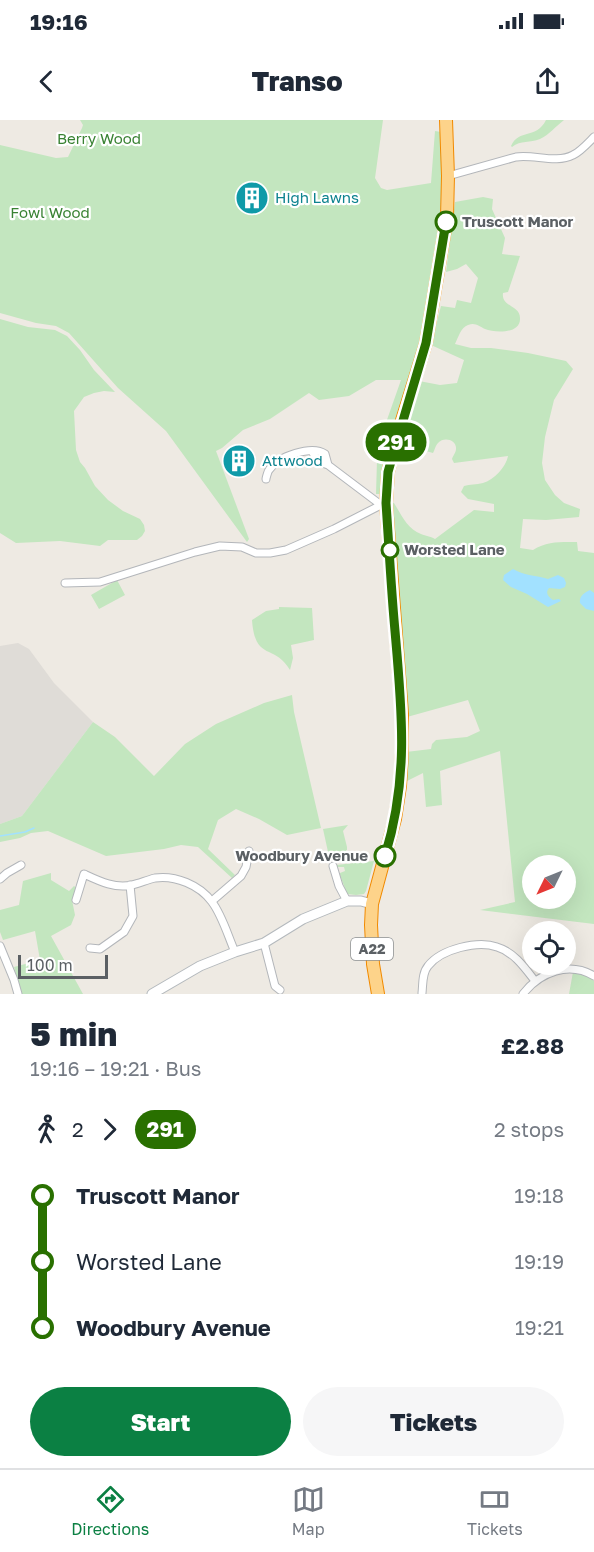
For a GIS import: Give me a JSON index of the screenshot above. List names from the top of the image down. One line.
{"streets":{"highway":["A22"]},"parks":["Berry Wood","Fowl Wood"],"places":{"building":["High Lawns","Attwood"],"other":["Truscott Manor","Worsted Lane","Woodbury Avenue"]},"lines":["bus line 291"],"scale_bar":"100 m","north":"bottom left","page":{"status":"19:16","header":"Transo","on_map":"291","scale":"100 m","heading":["5 min","19:16 – 19:21 · Bus","£2.88"],"legs":["2","291","2 stops"],"list":[{"name":"Truscott Manor","value":"19:18"},{"name":"Worsted Lane","value":"19:19"},{"name":"Woodbury Avenue","value":"19:21"}],"buttons":["Start","Tickets"],"tabs":["Directions","Map","Tickets"]}}
